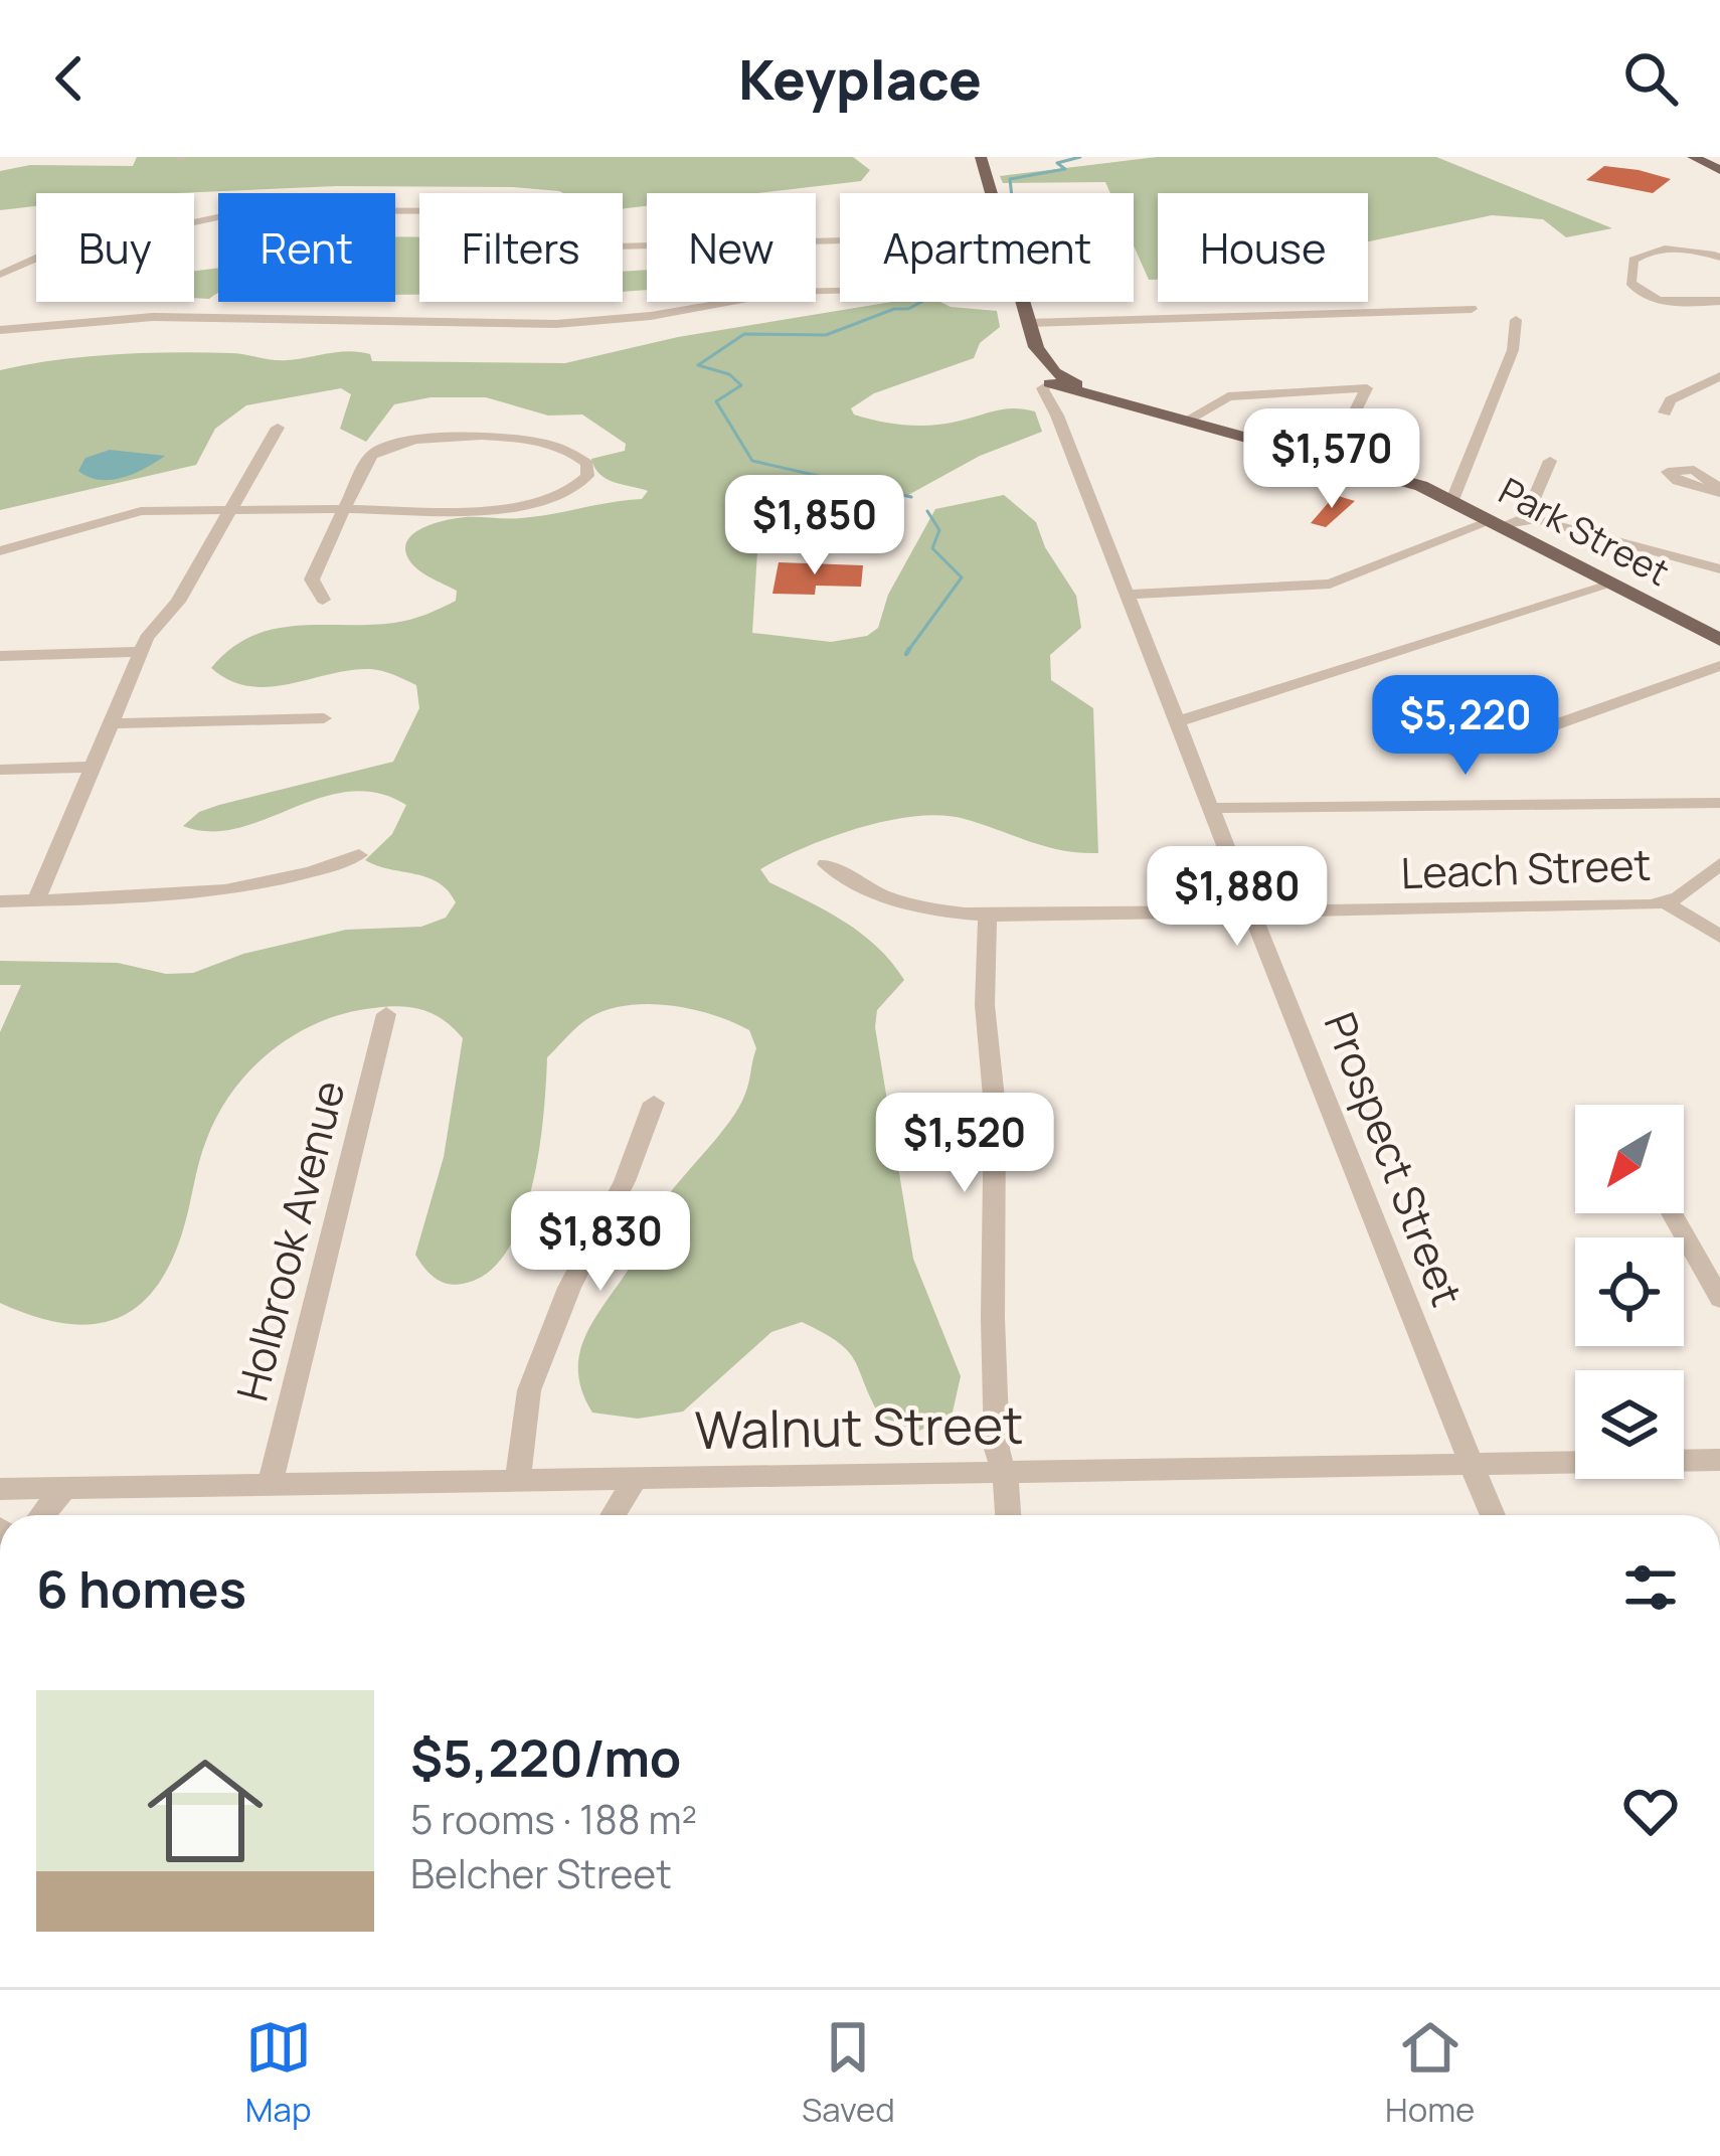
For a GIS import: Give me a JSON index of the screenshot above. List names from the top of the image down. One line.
{"streets":{"main road":["Park Street"],"street":["Leach Street","Prospect Street","Holbrook Avenue","Walnut Street"]},"crossings":[["Park Street","Prospect Street"],["Leach Street","Prospect Street"],["Prospect Street","Walnut Street"],["Holbrook Avenue","Walnut Street"]],"north":"bottom left","page":{"header":"Keyplace","chip":["Buy","Rent","Filters","New","Apartment","House"],"price":["$1,570","$1,850","$5,220","$1,880","$1,520","$1,830"],"heading":"6 homes","list":[{"name":"$5,220/mo","note":"5 rooms · 188 m² · Belcher Street"}],"tabs":["Map","Saved","Home"]}}
